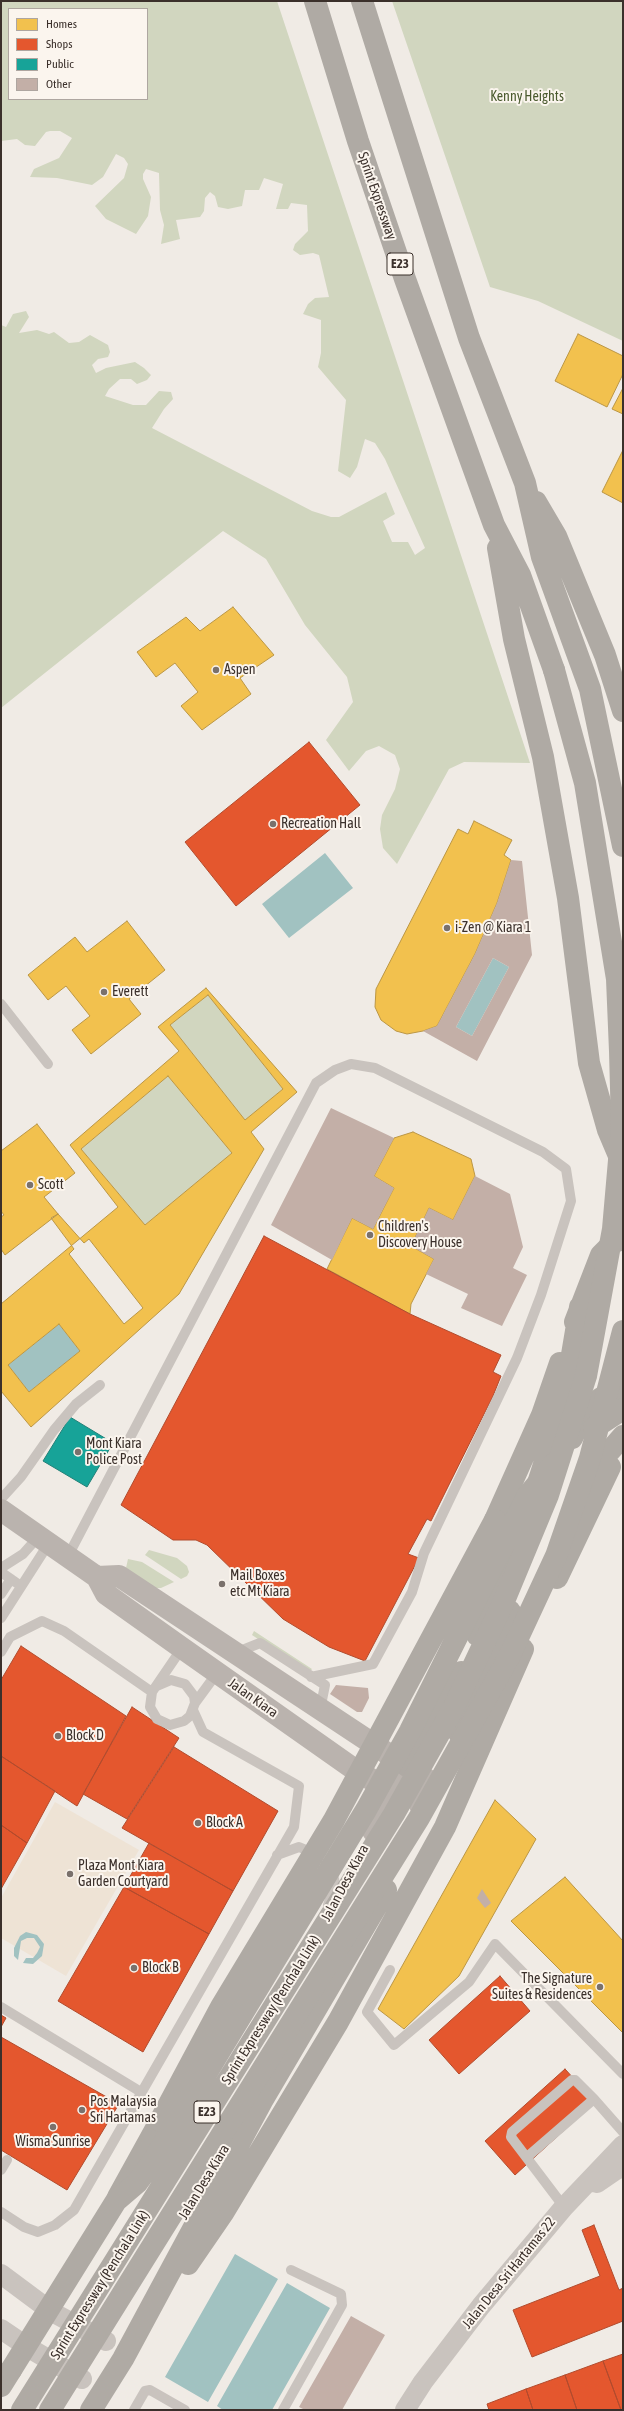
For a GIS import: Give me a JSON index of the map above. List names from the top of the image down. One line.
{"streets":{"highway":["Sprint Expressway","E23","Sprint Expressway (Penchala Link)"],"main road":["Jalan Kiara","Jalan Desa Kiara"],"street":["Jalan Desa Sri Hartamas 22"]},"crossings":[["Sprint Expressway","Sprint Expressway (Penchala Link)"],["Jalan Kiara","Jalan Desa Kiara"],["Jalan Kiara","Sprint Expressway (Penchala Link)"],["Jalan Desa Kiara","Sprint Expressway (Penchala Link)"]],"parks":["Kenny Heights"],"places":["Aspen","Recreation Hall","i-Zen @ Kiara 1","Everett","Scott","Children's Discovery House","Mont Kiara Police Post","Mail Boxes etc Mt Kiara","Block D","Block A","Plaza Mont Kiara Garden Courtyard","Block B","The Signature Suites & Residences","Pos Malaysia Sri Hartamas","Wisma Sunrise"],"legend":["Homes","Shops","Public","Other"]}
